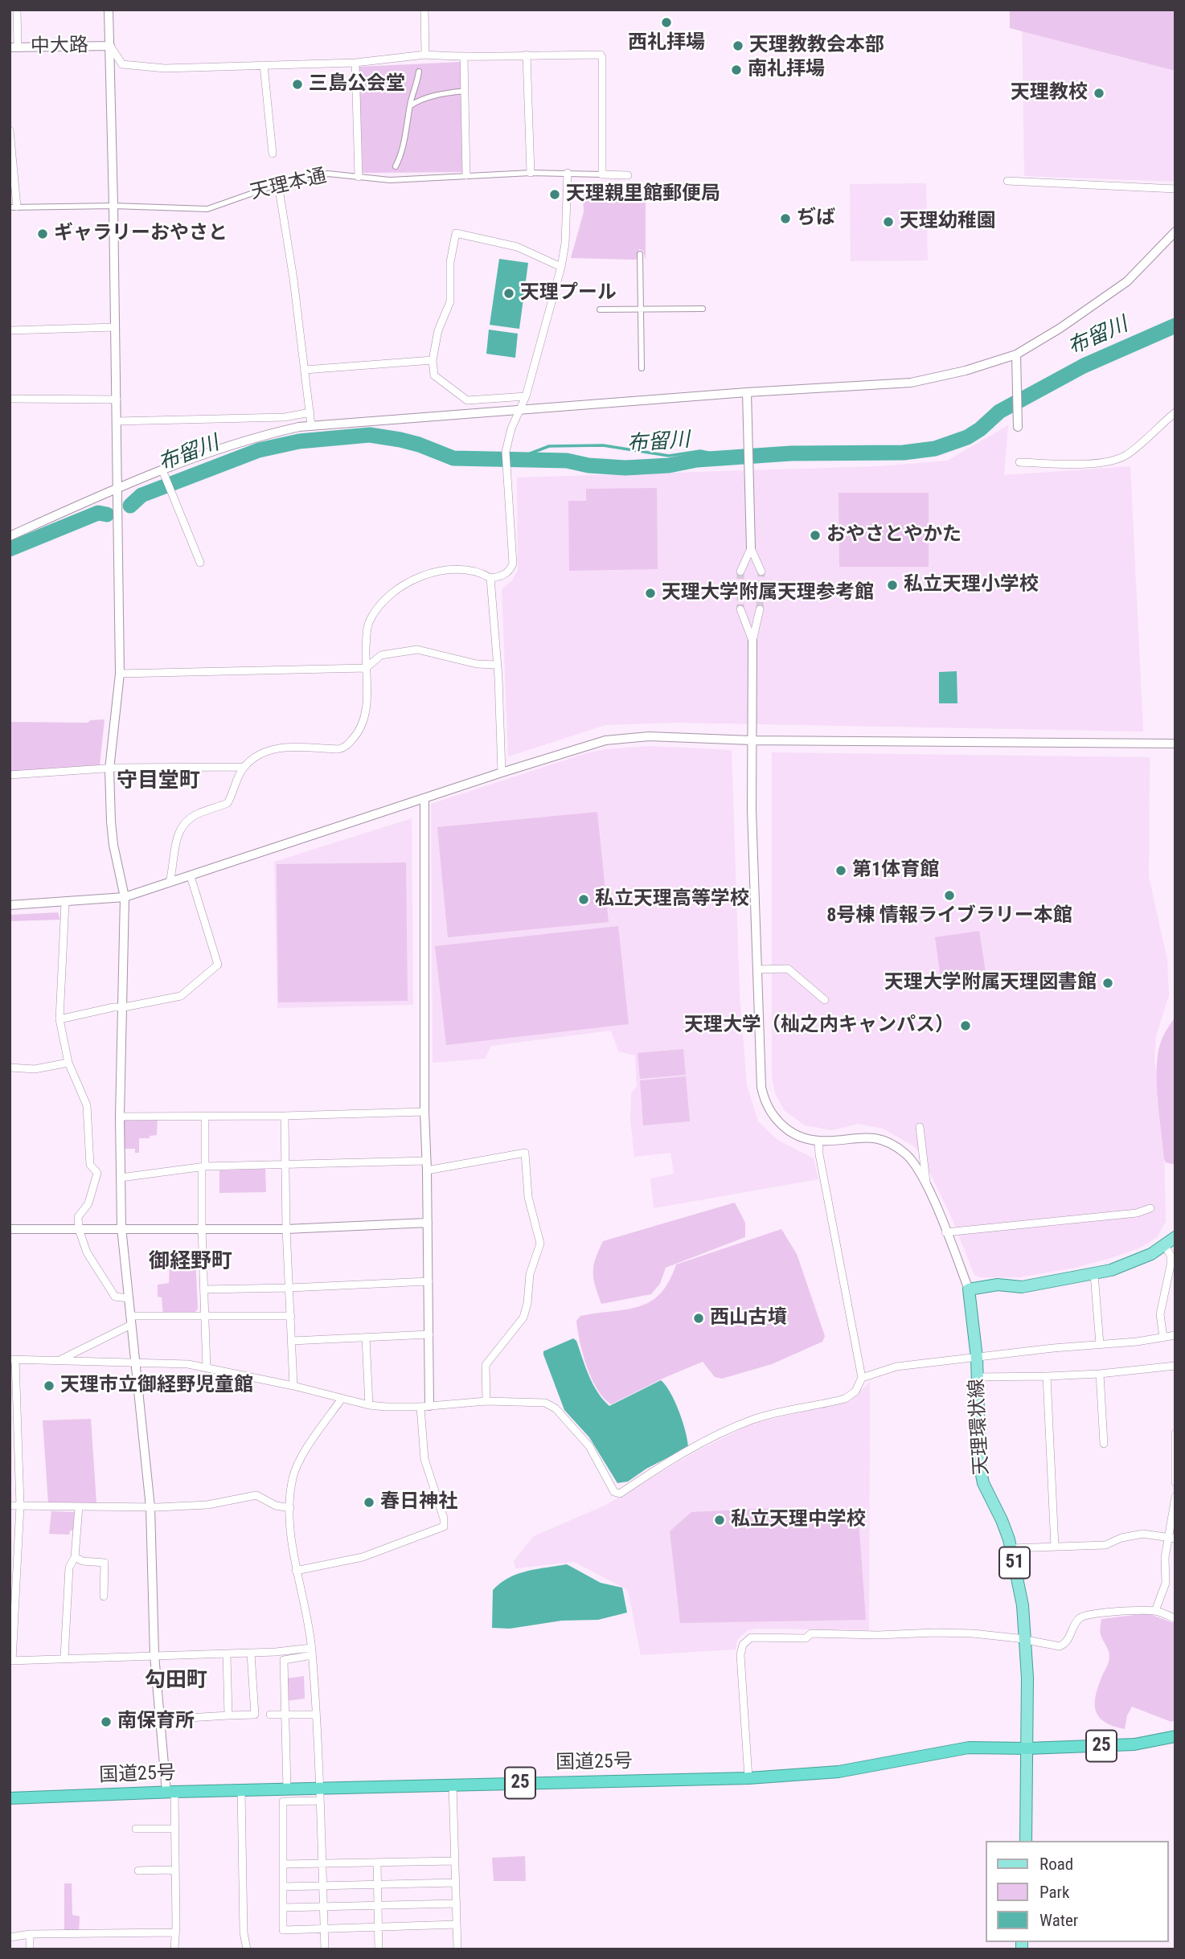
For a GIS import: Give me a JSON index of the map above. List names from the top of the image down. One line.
{"streets":{"highway":["25","国道25号"],"main road":["天理環状線","51"],"street":["中大路","天理本通"]},"crossings":[["天理環状線","国道25号"]],"districts":["守目堂町","御経野町","勾田町"],"water":["布留川"],"places":["西礼拝場","天理教教会本部","南礼拝場","三島公会堂","天理教校","天理親里館郵便局","ぢば","天理幼稚園","ギャラリーおやさと","天理プール","おやさとやかた","私立天理小学校","天理大学附属天理参考館","第1体育館","8号棟 情報ライブラリー本館","私立天理高等学校","天理大学附属天理図書館","天理大学（杣之内キャンパス）","西山古墳","天理市立御経野児童館","春日神社","私立天理中学校","南保育所"],"legend":["Road","Park","Water"]}
